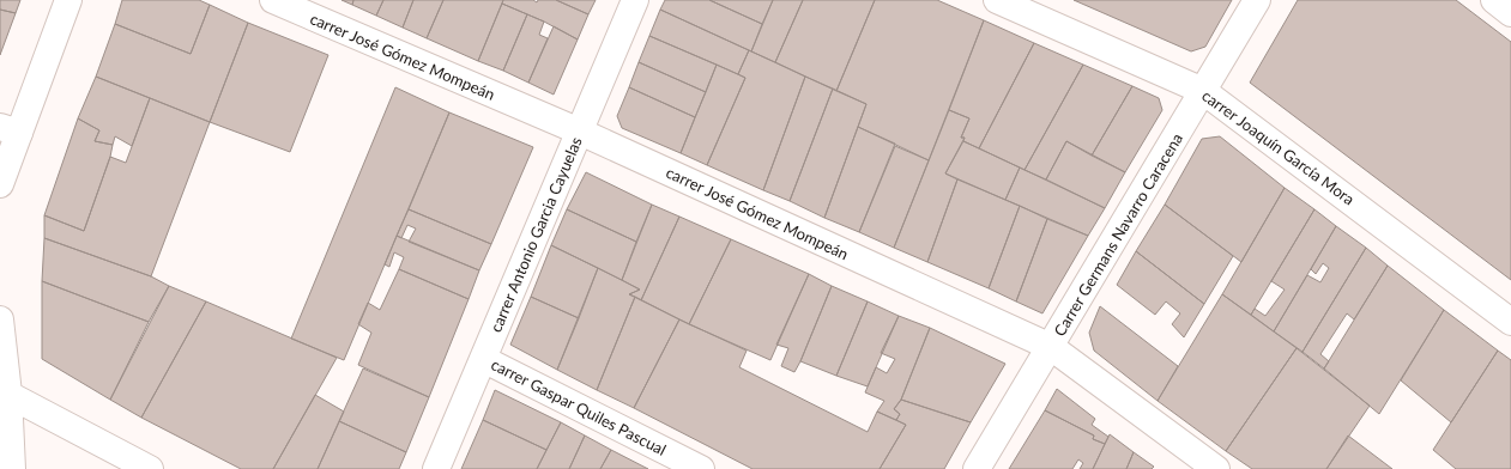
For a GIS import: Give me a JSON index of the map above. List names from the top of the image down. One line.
{"streets":{"street":["carrer José Gómez Mompeán","carrer Joaquín García Mora","carrer Antonio Garcia Cayuelas","Carrer Germans Navarro Caracena","carrer Gaspar Quiles Pascual"]},"crossings":[["carrer José Gómez Mompeán","carrer Antonio Garcia Cayuelas"],["carrer José Gómez Mompeán","Carrer Germans Navarro Caracena"],["carrer Joaquín García Mora","Carrer Germans Navarro Caracena"],["carrer Antonio Garcia Cayuelas","carrer Gaspar Quiles Pascual"]]}
